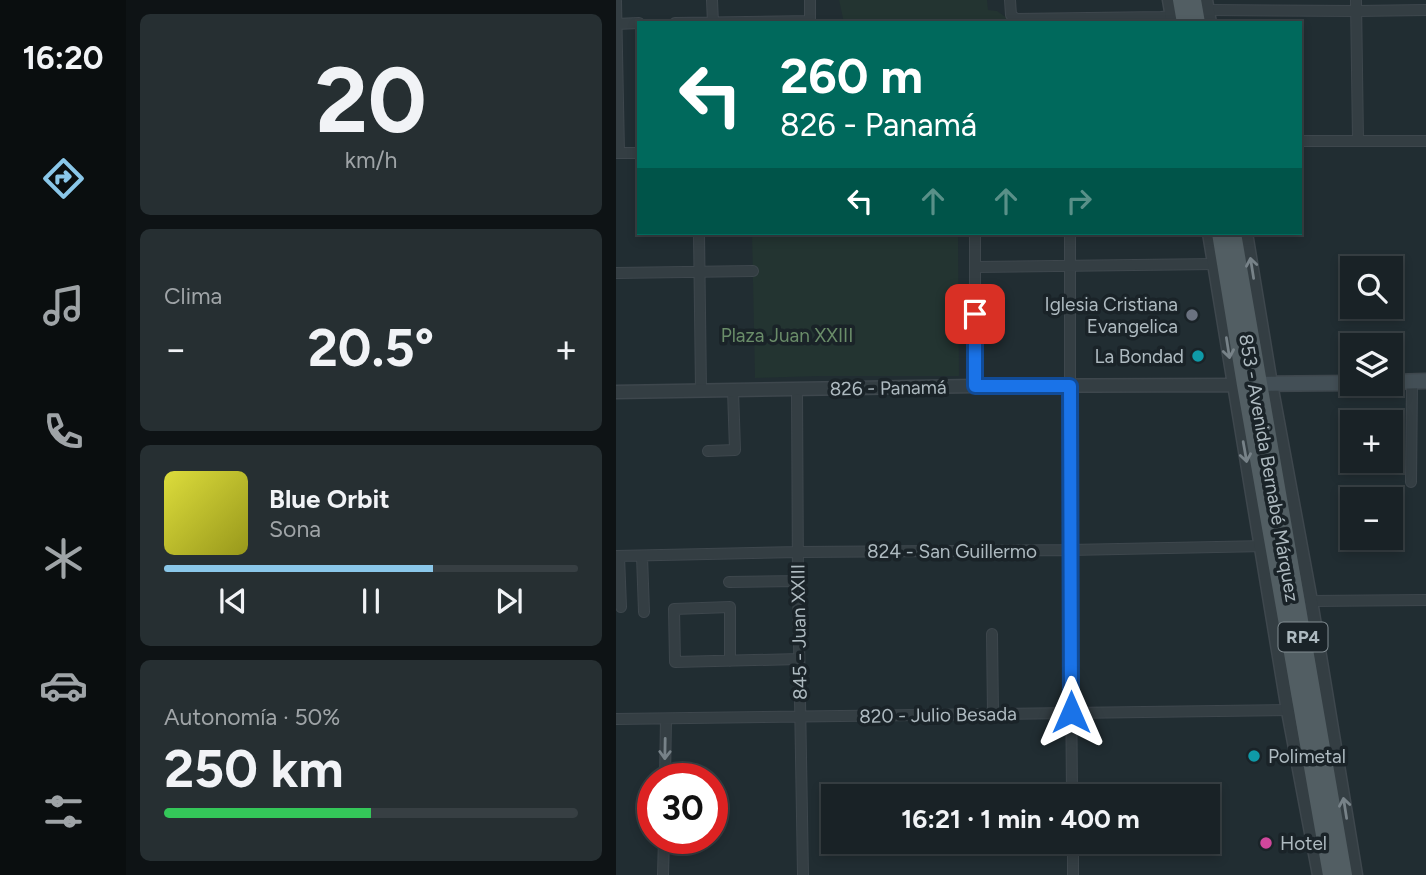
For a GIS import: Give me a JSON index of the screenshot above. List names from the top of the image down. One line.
{"streets":{"main road":["853 - Avenida Bernabé Márquez","RP4"],"street":["826 - Panamá","824 - San Guillermo","845 - Juan XXIII","820 - Julio Besada"]},"crossings":[["826 - Panamá","853 - Avenida Bernabé Márquez"],["826 - Panamá","845 - Juan XXIII"],["853 - Avenida Bernabé Márquez","824 - San Guillermo"],["853 - Avenida Bernabé Márquez","820 - Julio Besada"],["824 - San Guillermo","845 - Juan XXIII"],["845 - Juan XXIII","820 - Julio Besada"]],"parks":["Plaza Juan XXIII"],"places":["Iglesia Cristiana Evangelica","La Bondad","Polimetal","Hotel"],"page":{"tabs":"16:20","tile":[["20","km/h"],"Clima",["Autonomía · 50%","250 km"]],"turn":["260 m","826 - Panamá"],"map_buttons":["+","−"],"heat":["−","20.5°","+"],"song":["Blue Orbit","Sona"],"limit":"30","trip":"16:21 · 1 min · 400 m"}}
